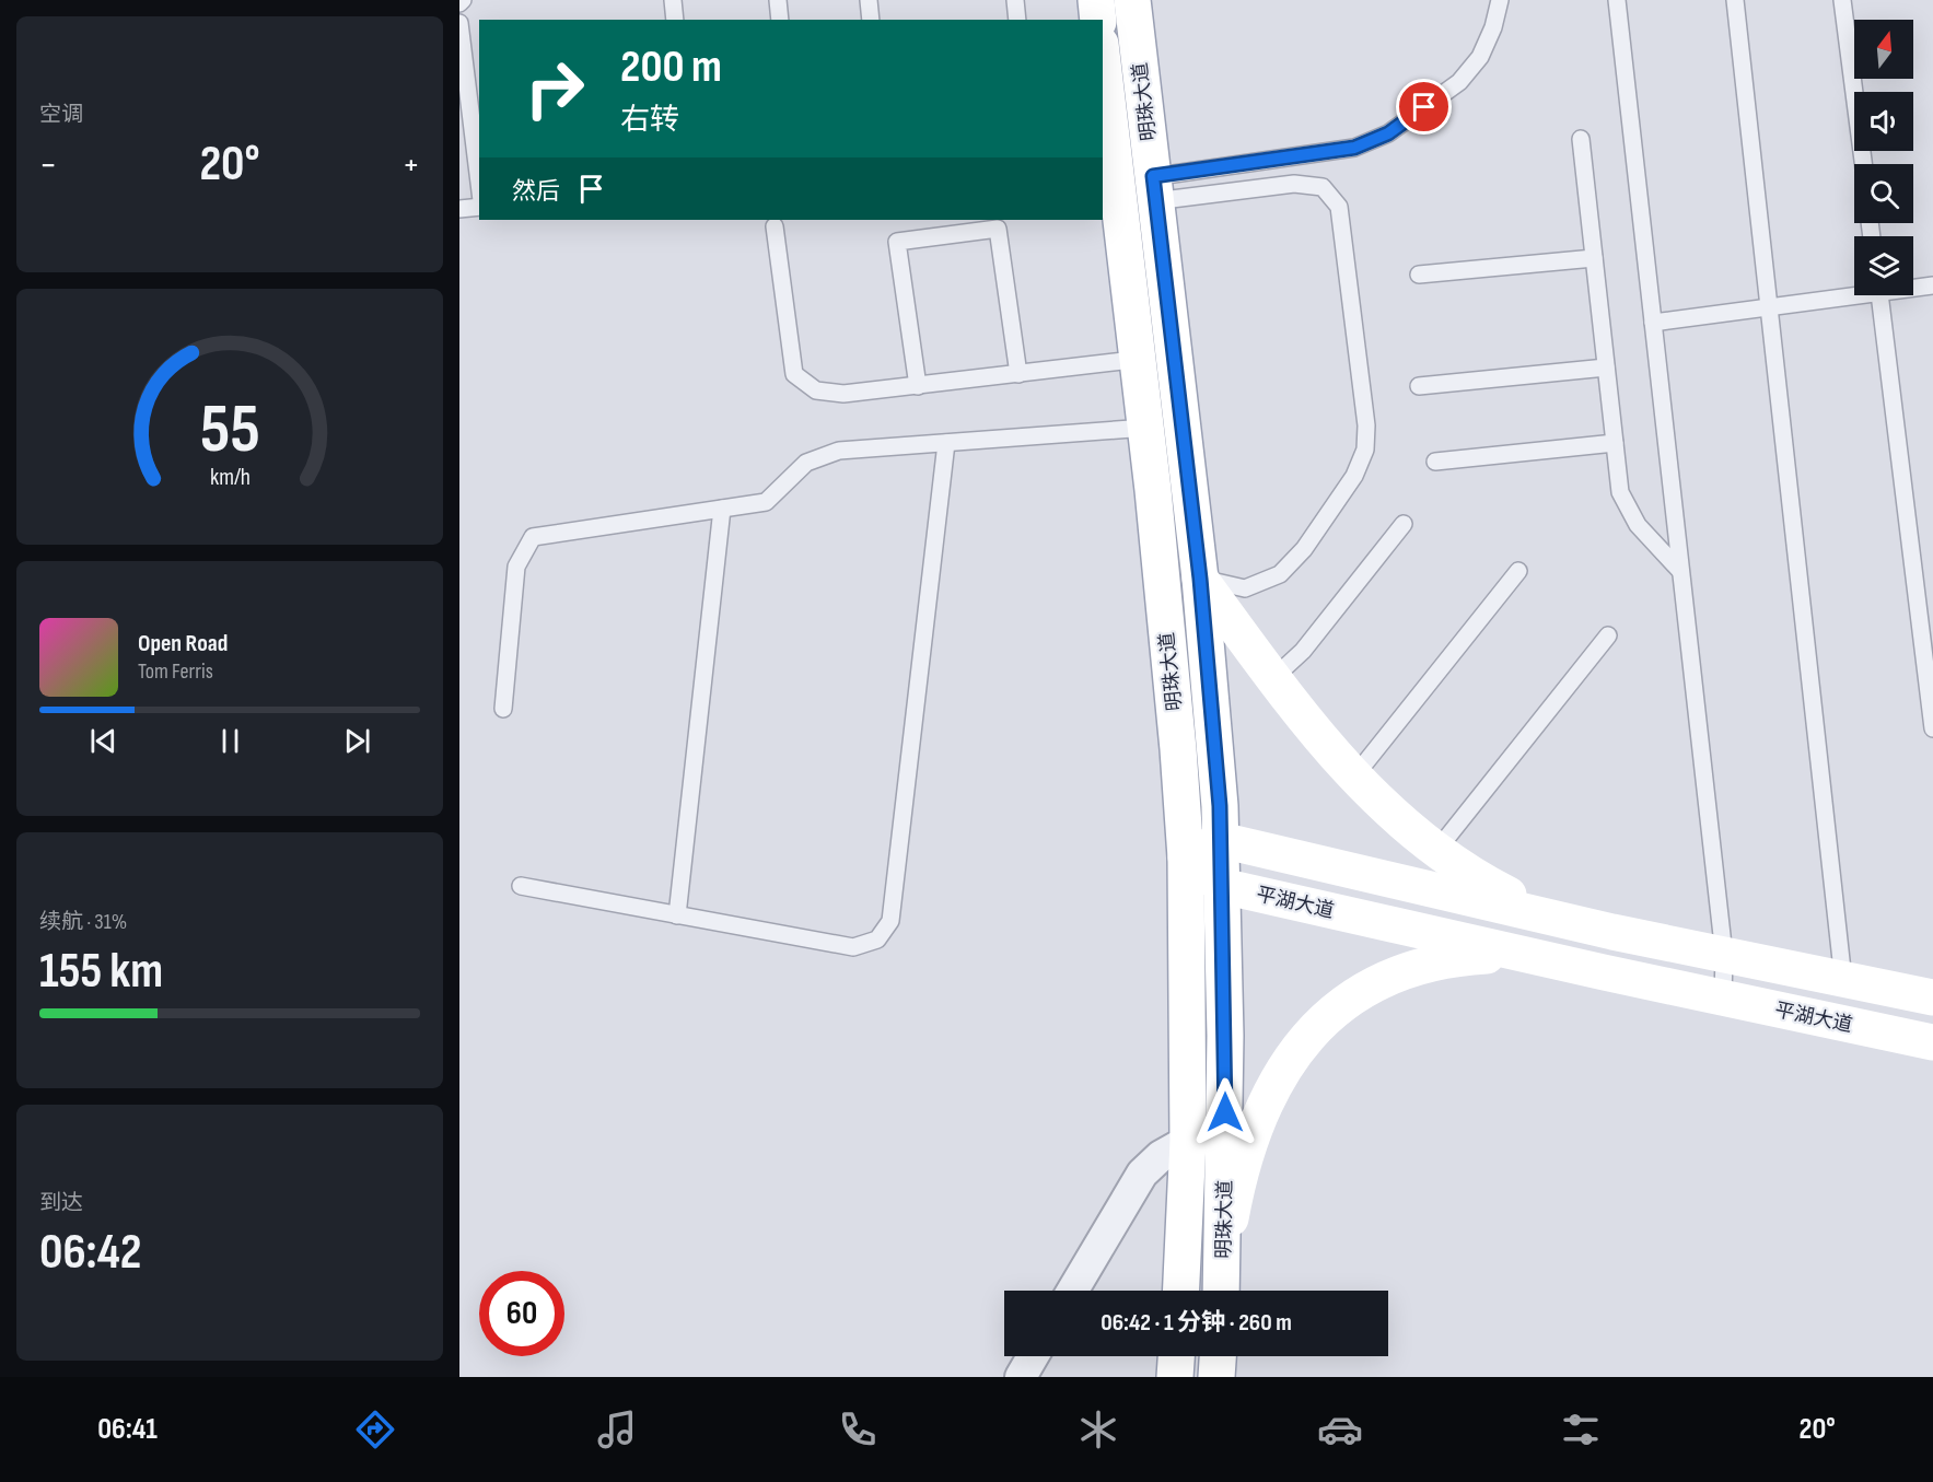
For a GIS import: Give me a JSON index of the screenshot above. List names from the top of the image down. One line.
{"streets":{"main road":["明珠大道","平湖大道"]},"crossings":[["明珠大道","平湖大道"]],"north":"top","page":{"tile":["空调",["续航 · 31%","155 km"],["到达","06:42"]],"turn":["200 m","右转"],"heat":["−","20°","+"],"then":"然后","song":["Open Road","Tom Ferris"],"limit":"60","trip":"06:42 · 1 分钟 · 260 m","tabs":["06:41","20°"],"gauge":["55","km/h"]}}
